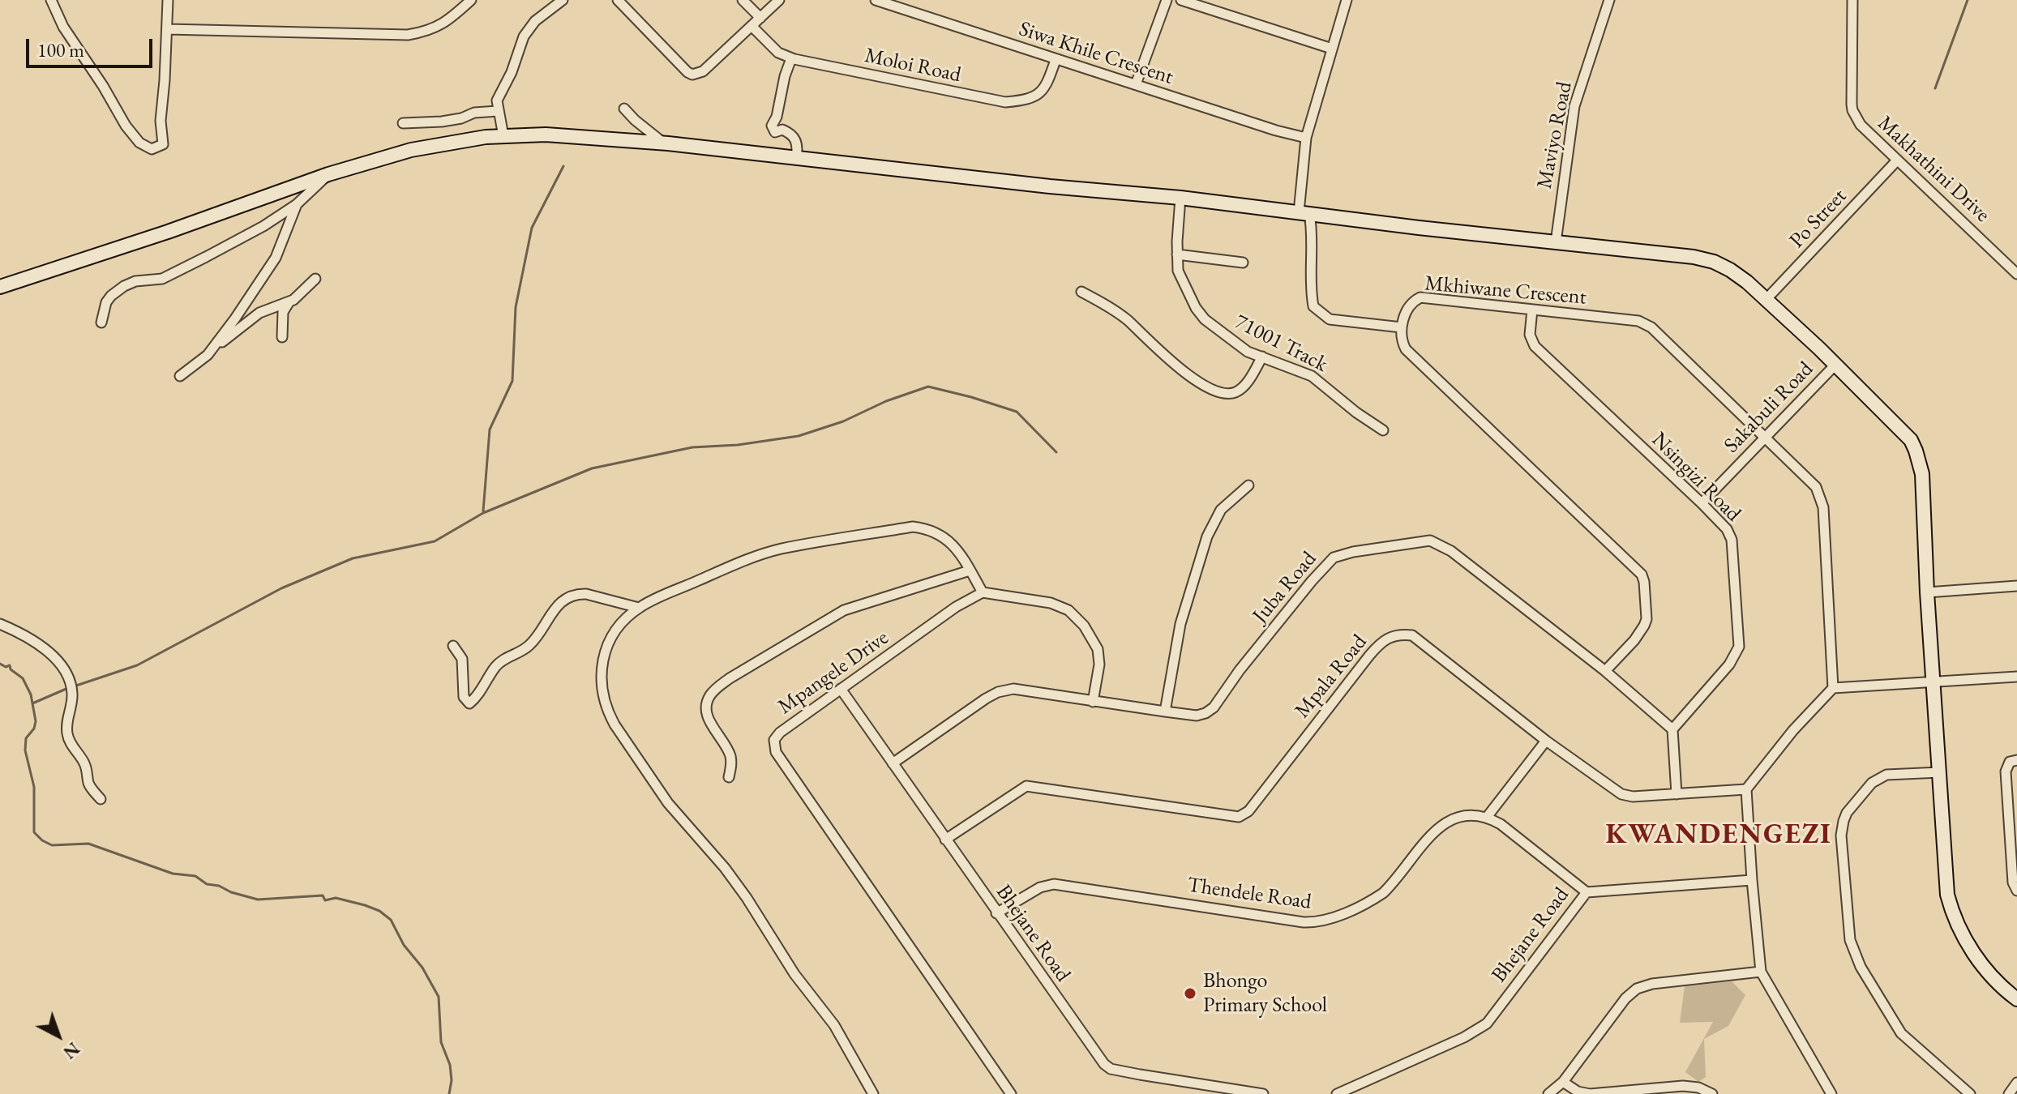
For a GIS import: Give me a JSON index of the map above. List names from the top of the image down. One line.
{"streets":{"street":["Siwa Khile Crescent","Moloi Road","Maviyo Road","Makhathini Drive","Po Street","Mkhiwane Crescent","71001 Track","Sakabuli Road","Nsingizi Road","Juba Road","Mpangele Drive","Mpala Road","Thendele Road","Bhejane Road"]},"crossings":[["Siwa Khile Crescent","Moloi Road"],["Makhathini Drive","Po Street"],["Mkhiwane Crescent","Sakabuli Road"],["Mkhiwane Crescent","Nsingizi Road"],["Sakabuli Road","Nsingizi Road"],["Nsingizi Road","Juba Road"],["Juba Road","Bhejane Road"],["Mpangele Drive","Bhejane Road"],["Mpala Road","Bhejane Road"],["Thendele Road","Bhejane Road"]],"districts":["KWANDENGEZI"],"places":["Bhongo Primary School"],"scale_bar":"100 m","north":"bottom right"}
